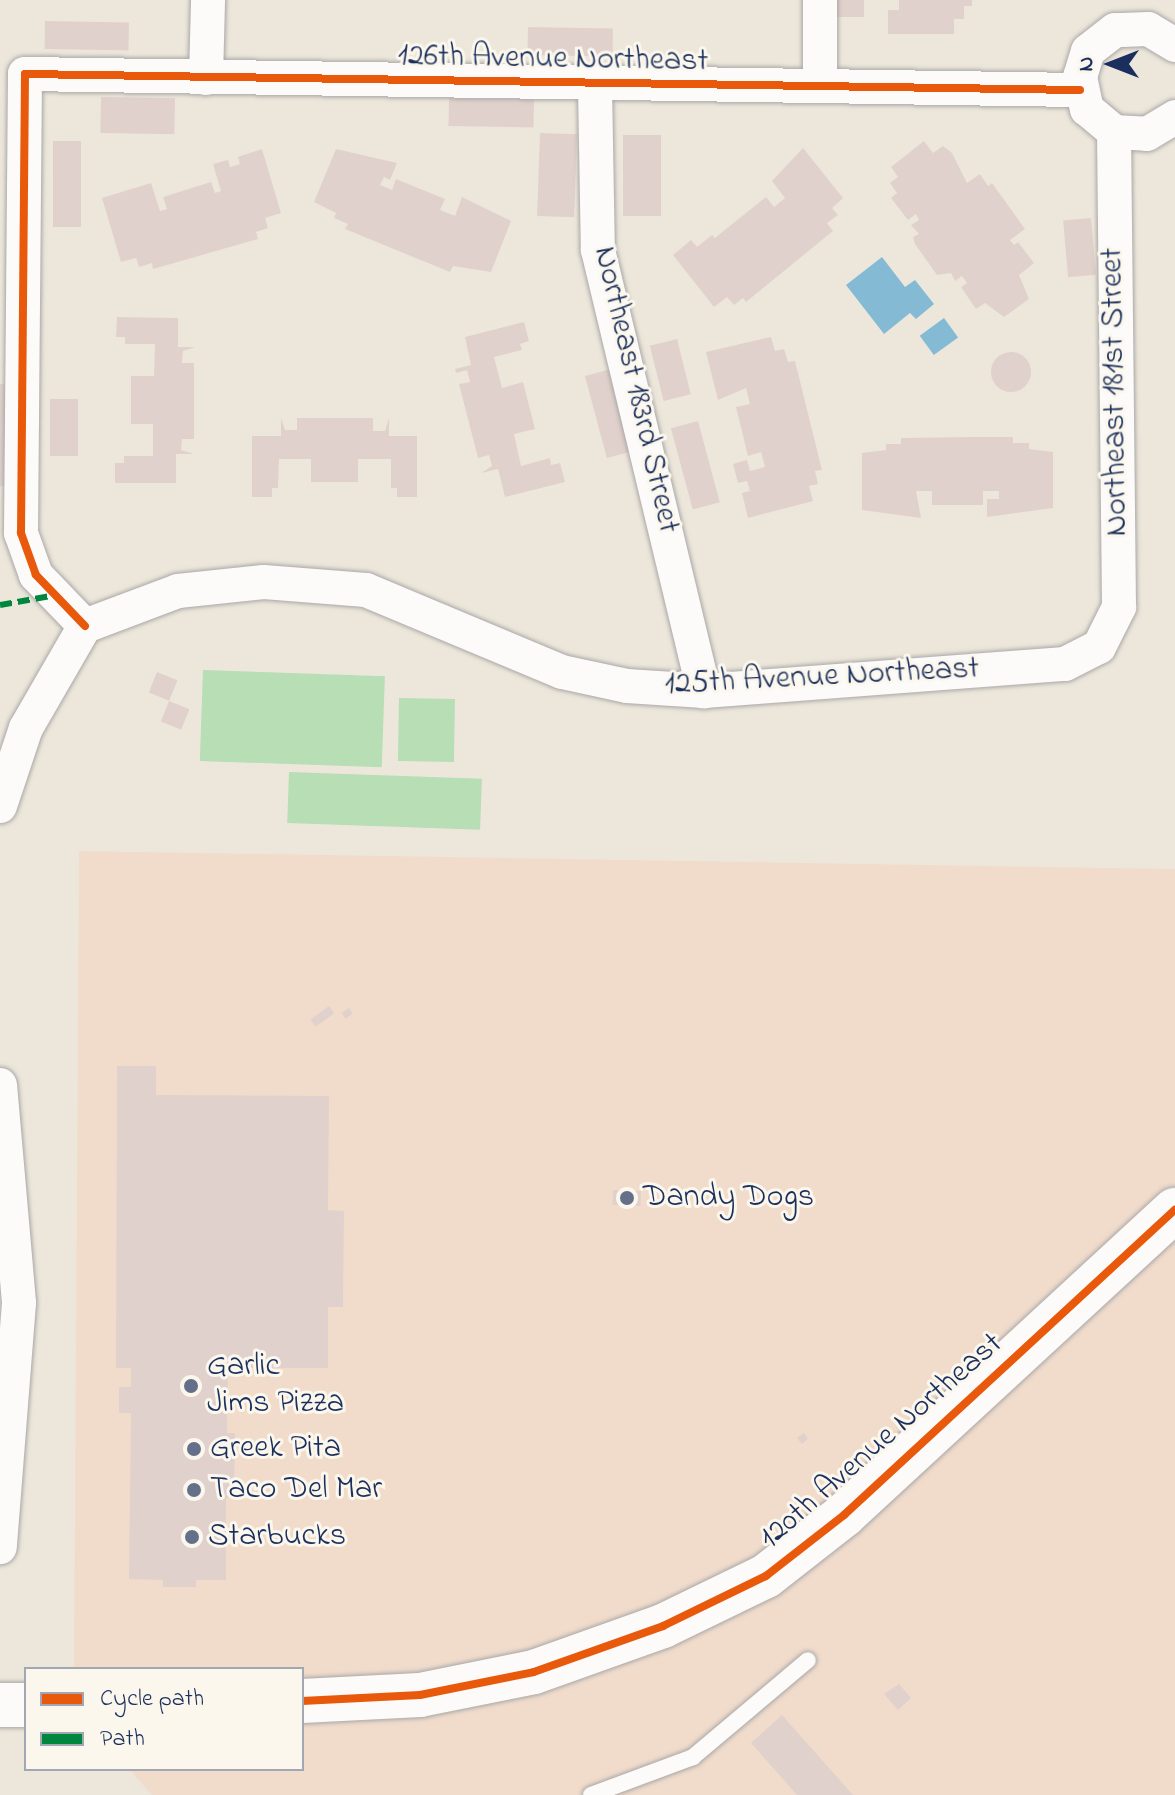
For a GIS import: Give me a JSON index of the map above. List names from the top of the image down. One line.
{"streets":{"main road":["120th Avenue Northeast"],"street":["126th Avenue Northeast","Northeast 183rd Street","Northeast 181st Street","125th Avenue Northeast"]},"crossings":[["126th Avenue Northeast","Northeast 183rd Street"],["Northeast 183rd Street","125th Avenue Northeast"],["Northeast 181st Street","125th Avenue Northeast"]],"places":["Dandy Dogs","Garlic Jims Pizza","Greek Pita","Taco Del Mar","Starbucks"],"legend":["Cycle path","Path"],"north":"left"}
